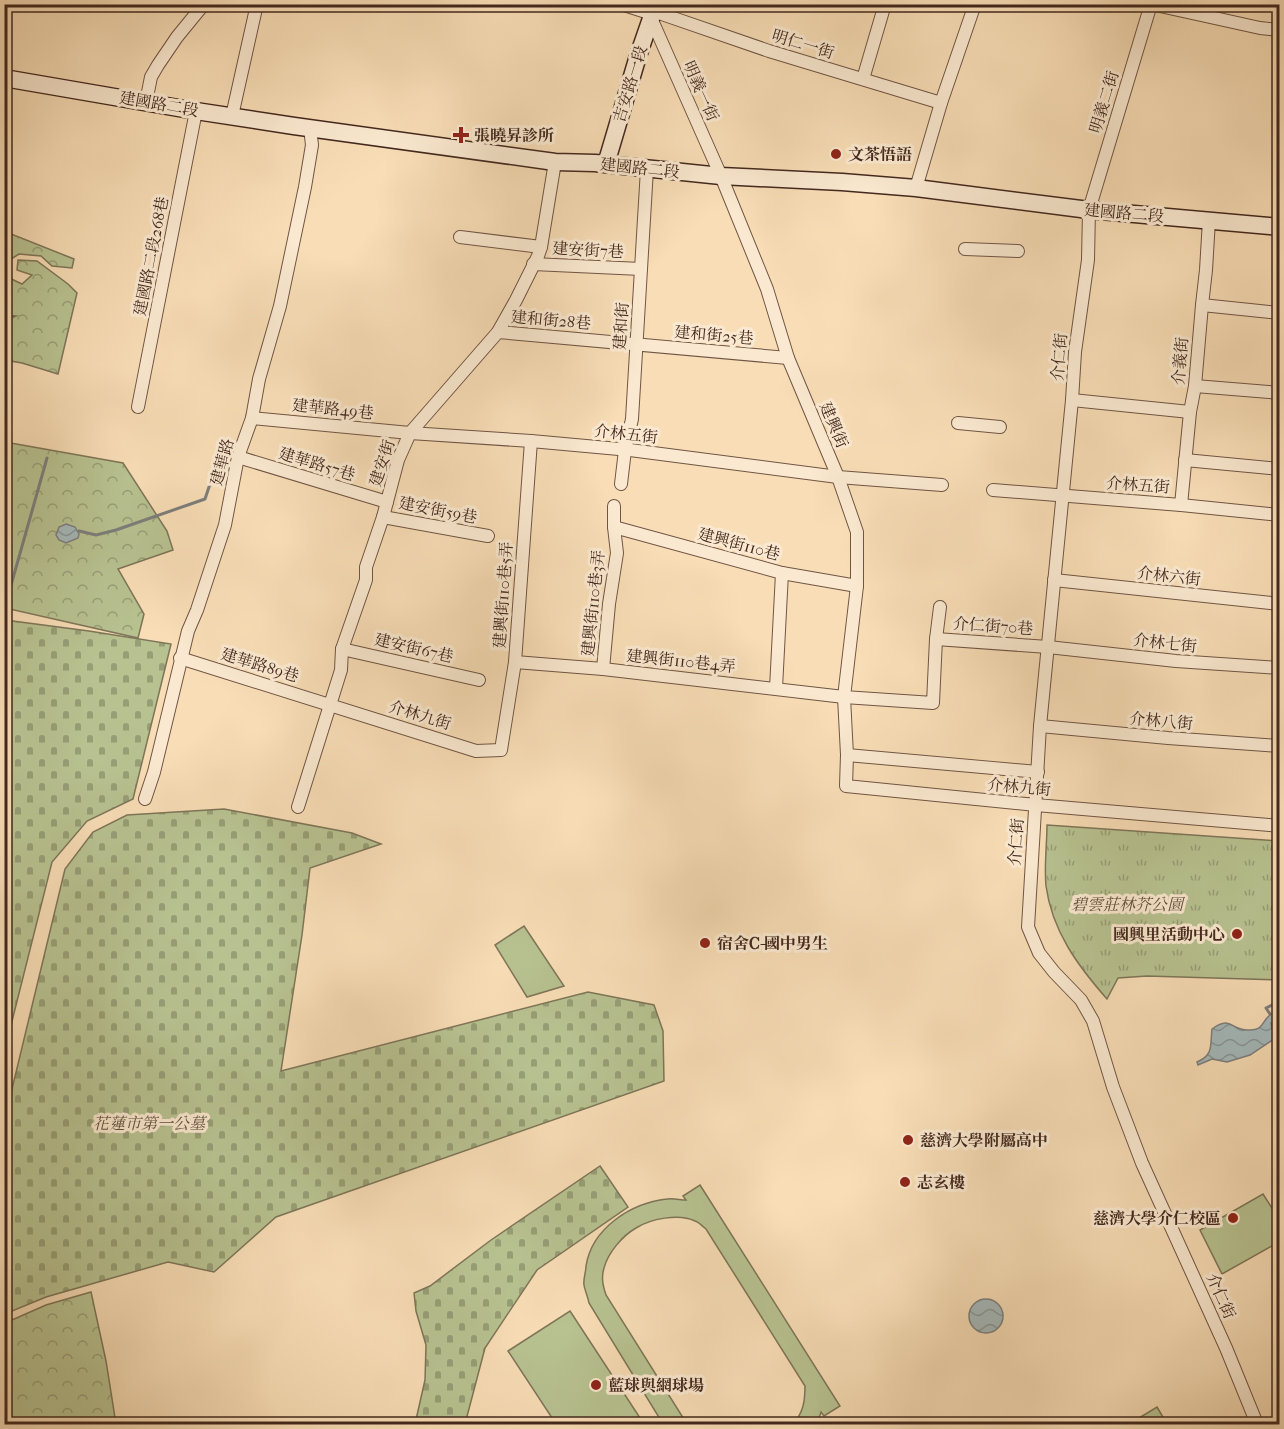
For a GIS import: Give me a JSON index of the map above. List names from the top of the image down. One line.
{"streets":{"street":["明仁一街","吉安路一段","明義一街","明義二街","建國路二段","建安街7巷","建國路二段268巷","建和街28巷","建和街","建和街25巷","介仁街","介義街","建華路49巷","建興街","介林五街","建華路","建安街","建華路57巷","建安街59巷","建興街110巷","介林六街","建興街110巷5弄","建興街110巷3弄","介仁街70巷","介林七街","建安街67巷","建興街110巷4弄","建華路89巷","介林九街","介林八街"]},"crossings":[["明仁一街","吉安路一段"],["明仁一街","明義一街"],["吉安路一段","明義一街"],["吉安路一段","建國路二段"],["明義一街","建國路二段"],["明義一街","建興街"],["明義二街","建國路二段"],["明義二街","介仁街"],["建國路二段","建國路二段268巷"],["建國路二段","建和街"],["建國路二段","介仁街"],["建國路二段","介義街"],["建國路二段","建興街"],["建國路二段","建華路"],["建國路二段","建安街"],["建安街7巷","建和街"],["建安街7巷","建安街"],["建和街28巷","建和街"],["建和街28巷","建和街25巷"],["建和街28巷","建安街"],["建和街","建和街25巷"],["建和街","介林五街"],["建和街25巷","建興街"],["介仁街","介林五街"],["介仁街","介林六街"],["介仁街","介仁街70巷"],["介仁街","介林七街"],["介仁街","介林九街"],["介仁街","介林八街"],["介義街","介林五街"],["建華路49巷","介林五街"],["建華路49巷","建華路"],["建華路49巷","建安街"],["建興街","介林五街"],["建興街","建興街110巷"],["建興街","建興街110巷4弄"],["建興街","介林九街"],["介林五街","建安街"],["介林五街","建興街110巷5弄"],["建華路","建華路57巷"],["建華路","建華路89巷"],["建安街","建華路57巷"],["建安街","建安街59巷"],["建安街","建安街67巷"],["建安街","建華路89巷"],["建安街","介林九街"],["建興街110巷","建興街110巷3弄"],["建興街110巷5弄","建興街110巷4弄"],["建興街110巷5弄","介林九街"],["建興街110巷3弄","建興街110巷4弄"],["介仁街70巷","介林七街"],["介仁街70巷","建興街110巷4弄"],["建興街110巷4弄","介林九街"],["建華路89巷","介林九街"]],"parks":["碧雲莊林芥公園","花蓮市第一公墓"],"places":{"health":["張曉昇診所"],"other":["文茶悟語","國興里活動中心","宿舍C-國中男生","慈濟大學附屬高中","志玄樓","慈濟大學介仁校區","藍球與網球場"]}}
